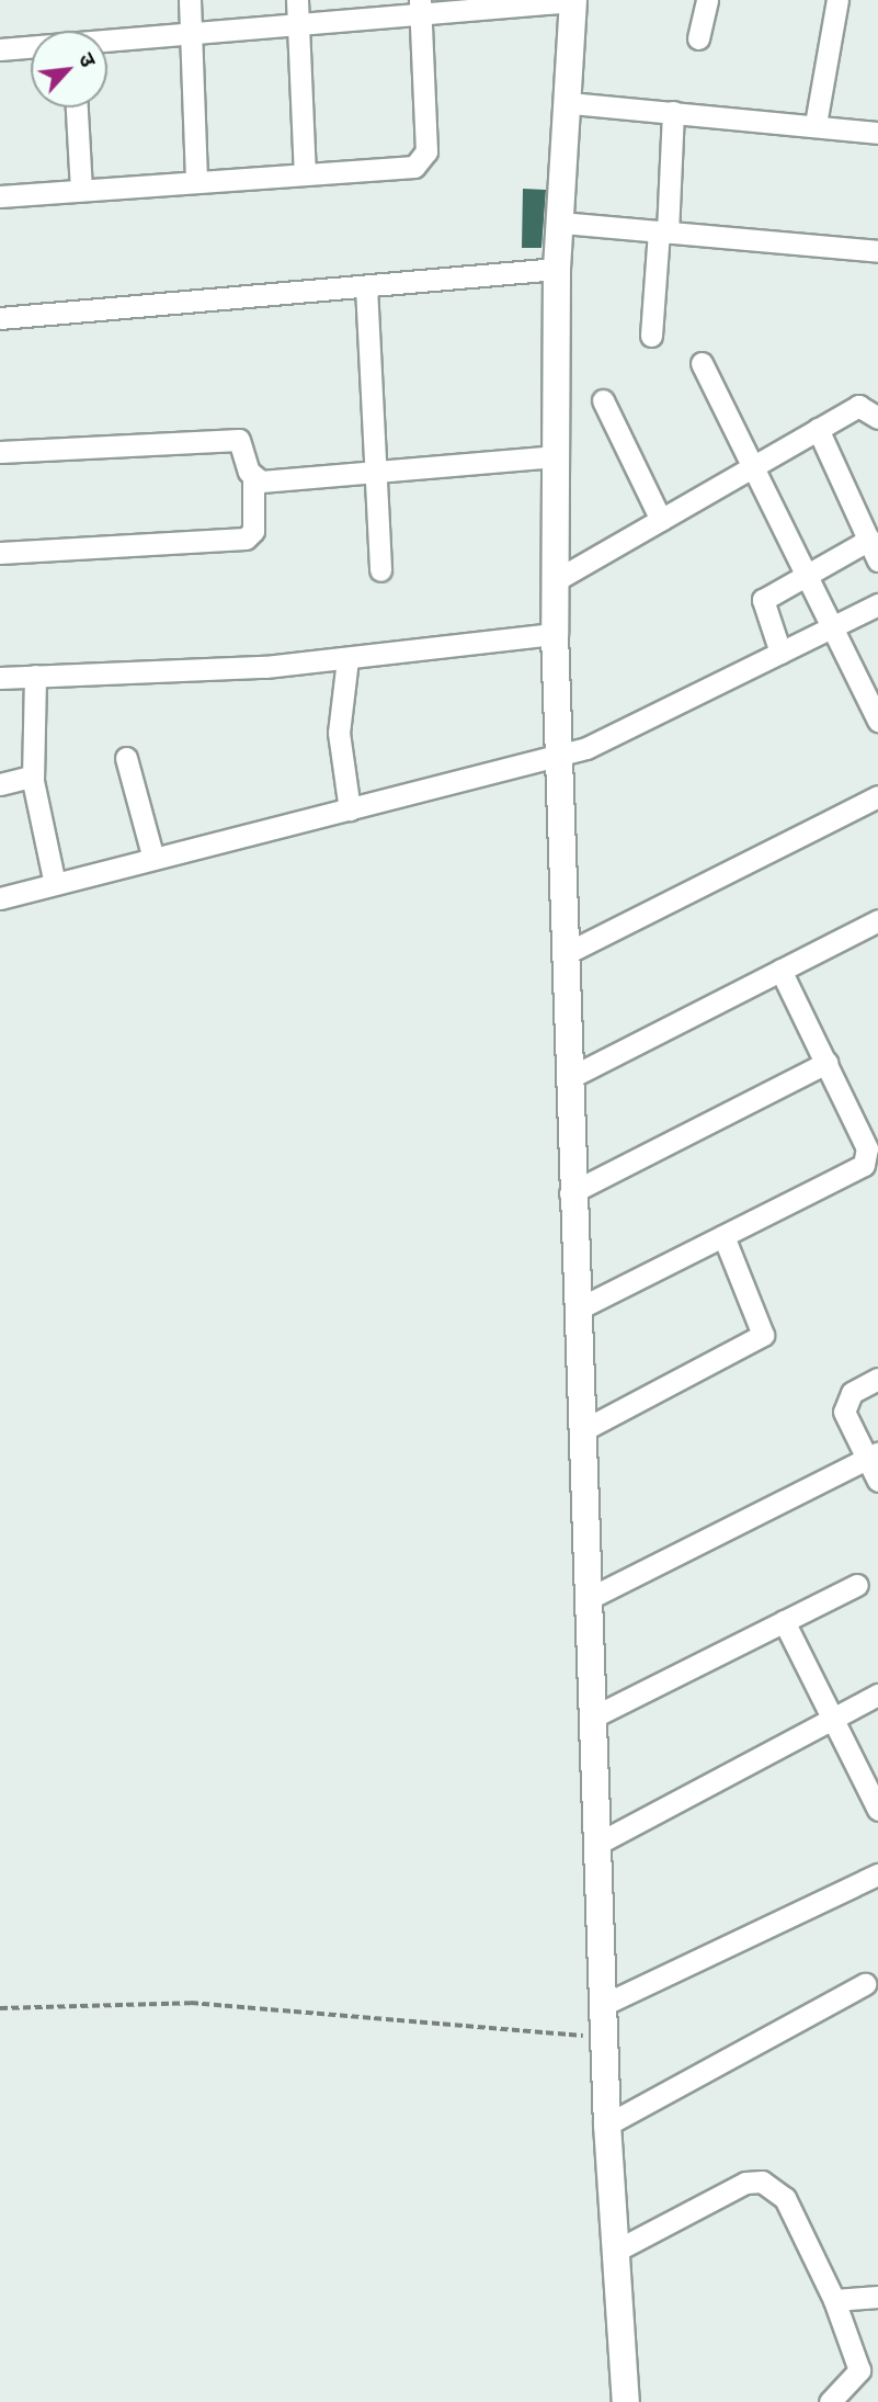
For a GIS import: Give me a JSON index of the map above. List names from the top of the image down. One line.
{"north":"top right"}
